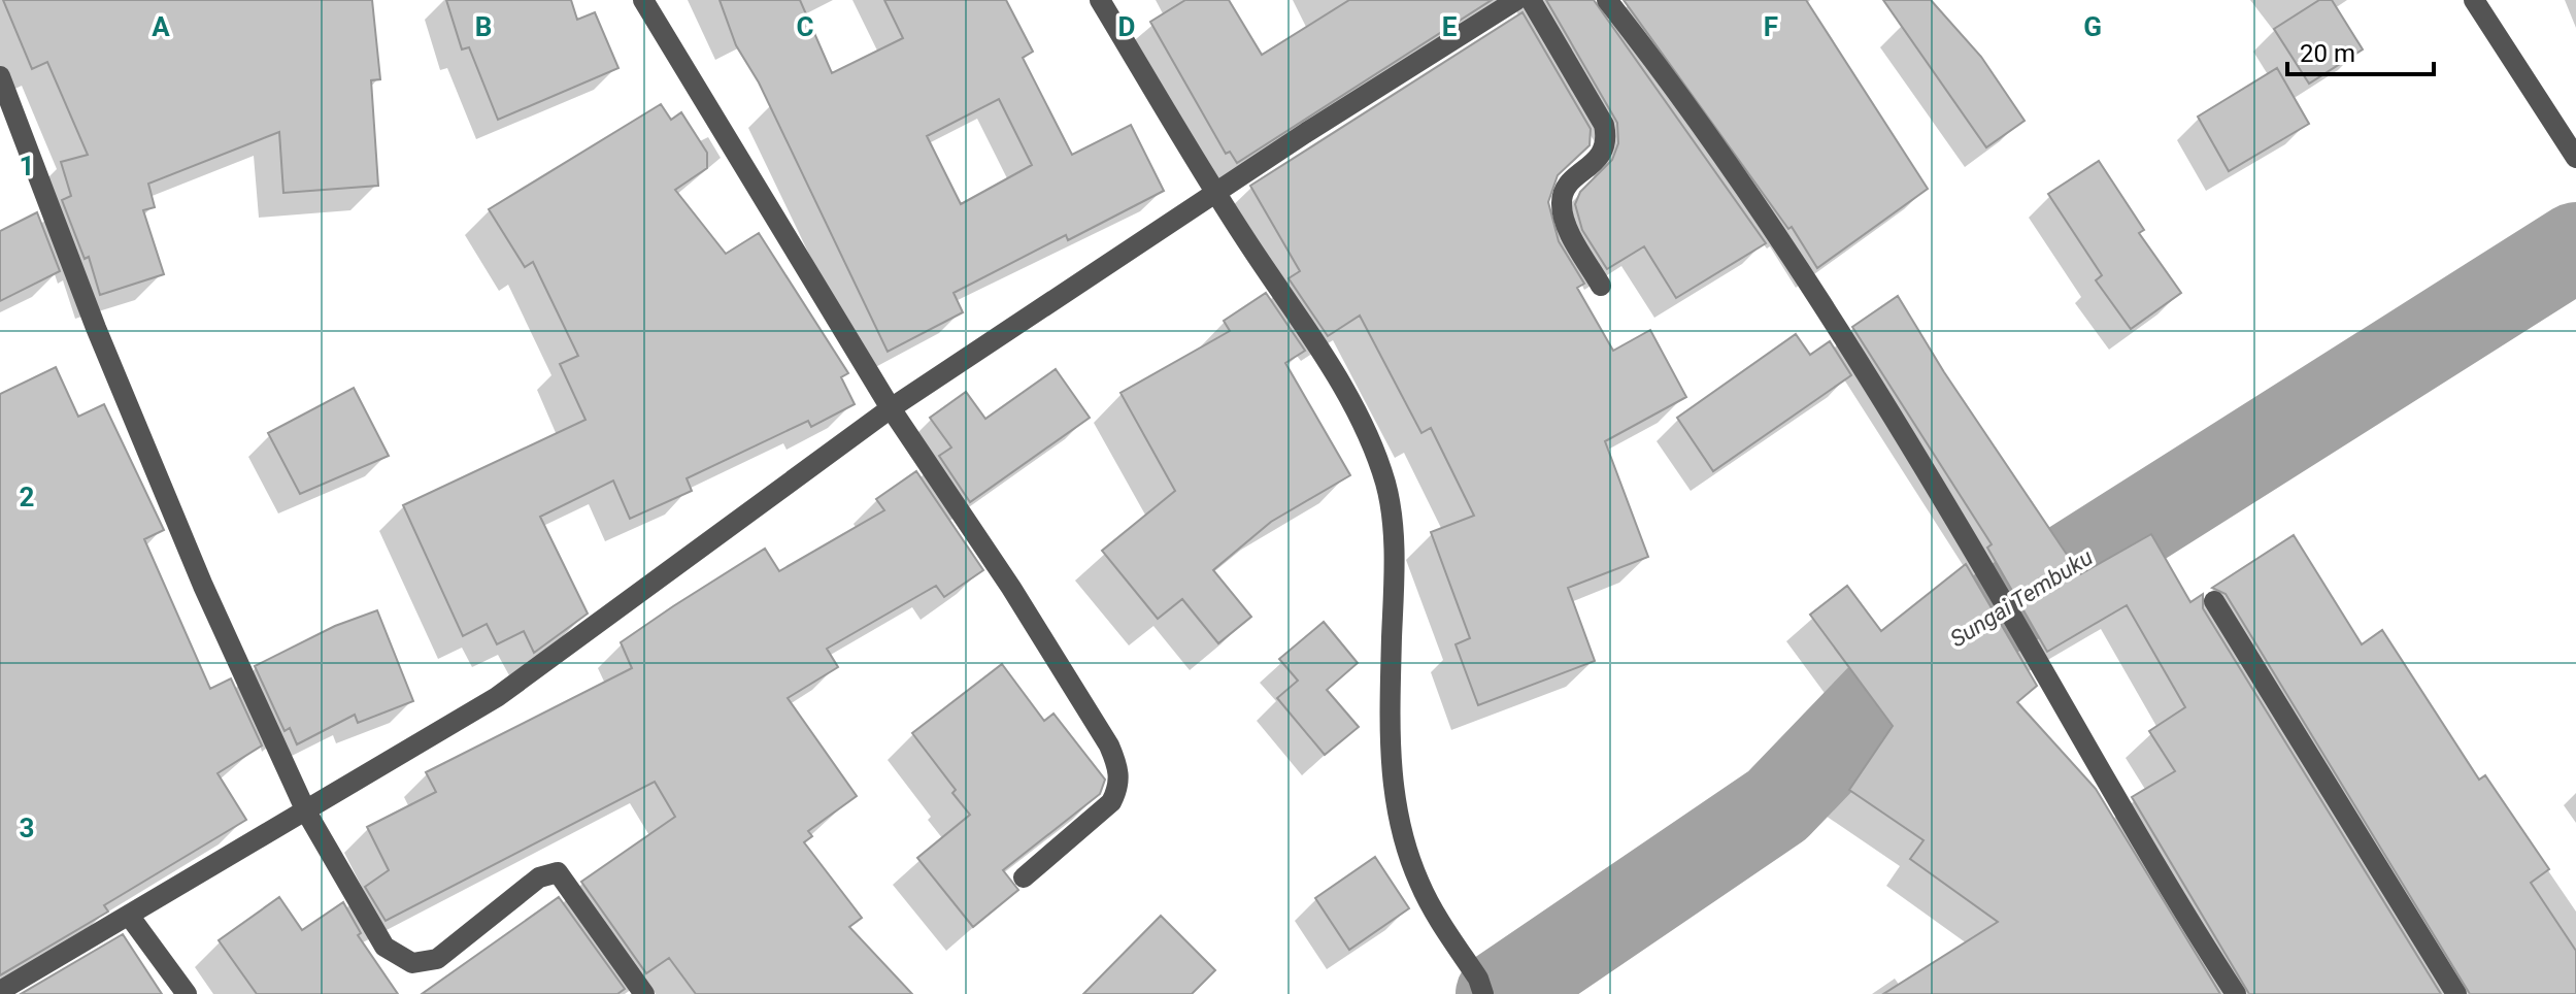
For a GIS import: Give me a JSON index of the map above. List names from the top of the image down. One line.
{"water":["Sungai Tembuku"],"scale_bar":"20 m","grid":{"columns":["A","B","C","D","E","F","G"],"rows":["1","2","3"]}}
